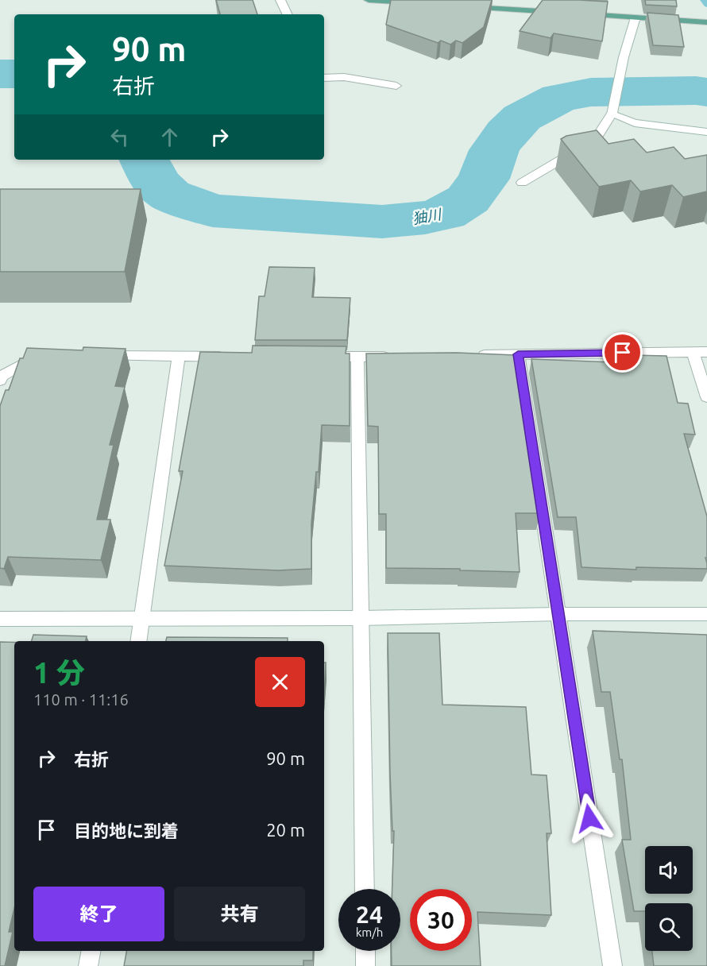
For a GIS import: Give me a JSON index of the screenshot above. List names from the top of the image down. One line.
{"water":["㹨川"],"page":{"turn":["90 m","右折"],"heading":["1 分","110 m · 11:16"],"list":[{"name":"右折","value":"90 m"},{"name":"目的地に到着","value":"20 m"}],"buttons":["終了","共有"],"speed":"24 km/h","limit":"30"}}
